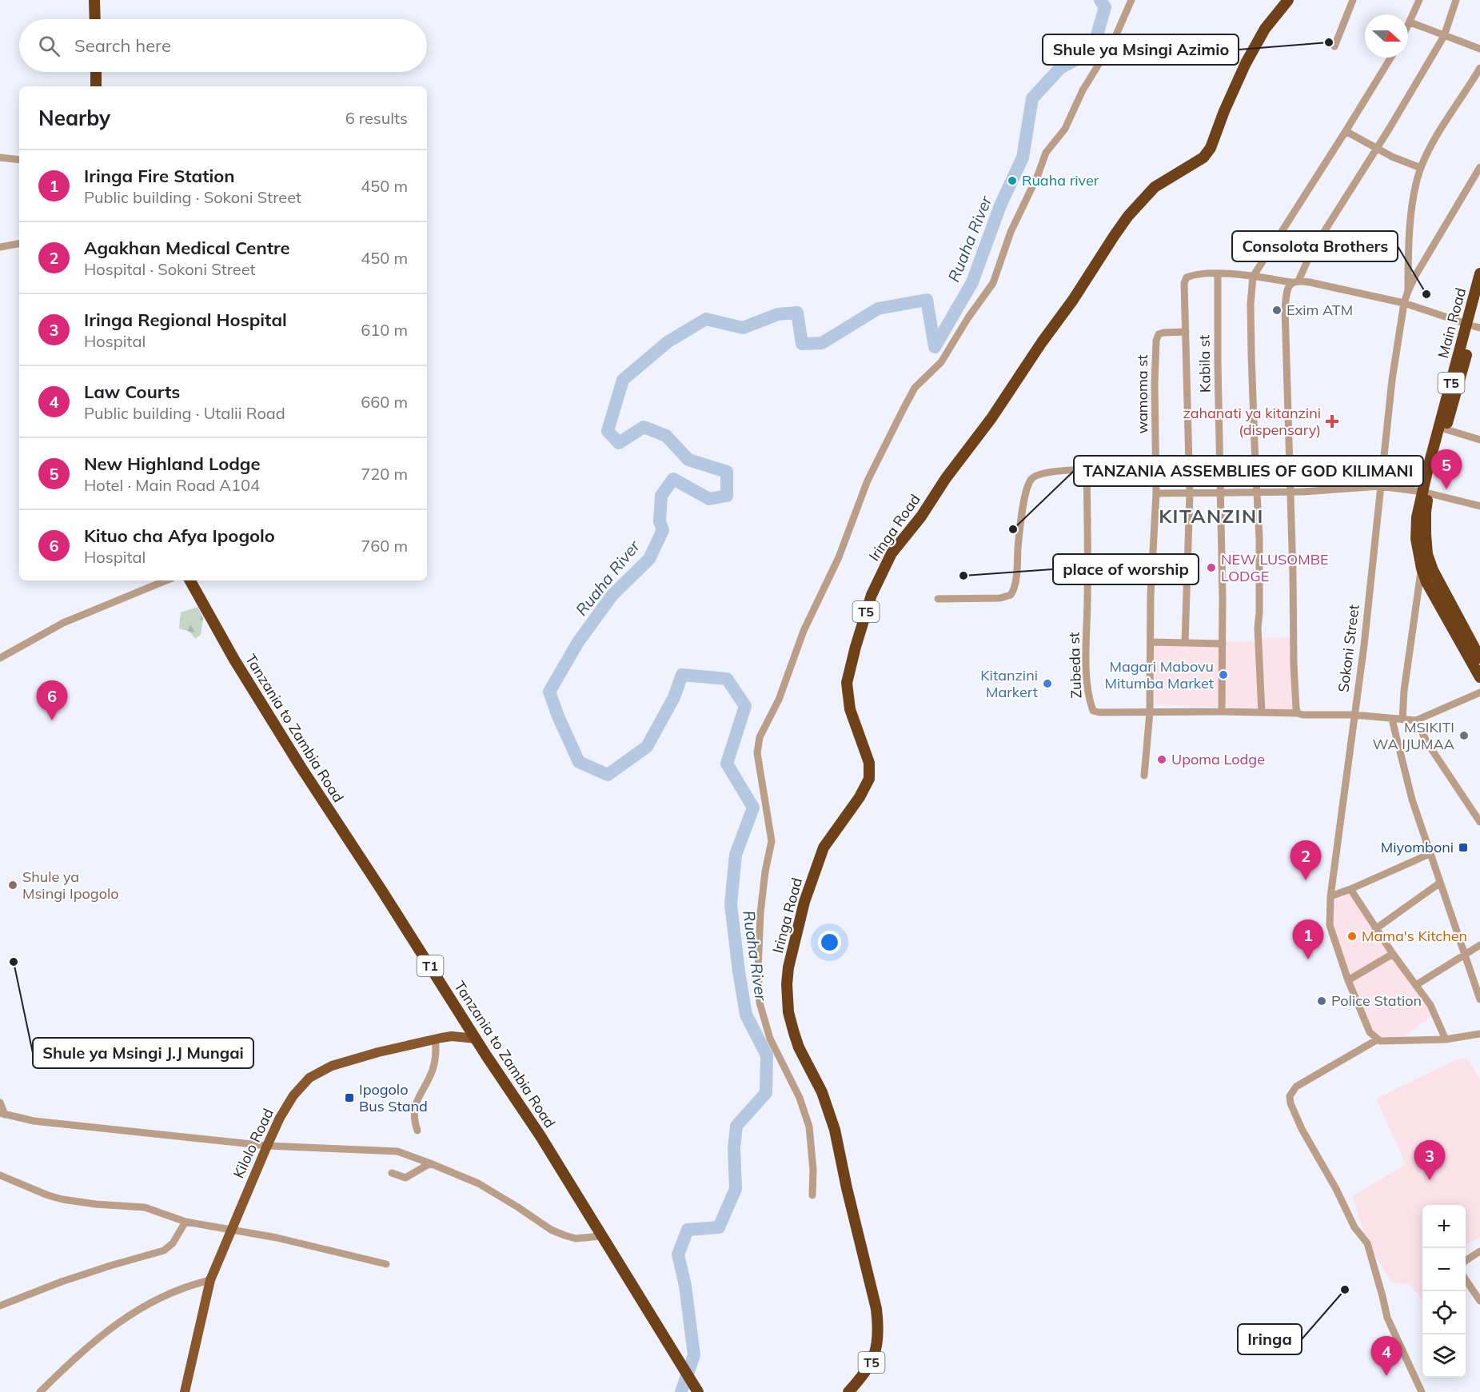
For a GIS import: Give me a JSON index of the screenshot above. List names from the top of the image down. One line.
{"streets":{"highway":["Main Road","T5","Iringa Road","Tanzania to Zambia Road","T1"],"main road":["Kilolo Road"],"street":["Kabila st","wamoma st","Sokoni Street","Zubeda st"]},"crossings":[["Main Road","T5"],["Kabila st","Zubeda st"],["wamoma st","Zubeda st"],["Sokoni Street","Zubeda st"],["Tanzania to Zambia Road","Kilolo Road"]],"districts":["KITANZINI"],"water":["Ruaha River"],"places":{"other":["Shule ya Msingi Azimio","Ruaha river","Consolota Brothers","Exim ATM","TANZANIA ASSEMBLIES OF GOD KILIMANI","NEW LUSOMBE LODGE","place of worship","Magari Mabovu Mitumba Market","Kitanzini Markert","MSIKITI WA IJUMAA","Upoma Lodge","Shule ya Msingi Ipogolo","Mama's Kitchen","Shule ya Msingi J.J Mungai","Police Station","Iringa"],"health":["zahanati ya kitanzini (dispensary)"],"transit":["Miyomboni","Ipogolo Bus Stand"]},"north":"right","page":{"search":"Search here","heading":["Nearby","6 results"],"list":[{"mark":"1","name":"Iringa Fire Station","note":"Public building · Sokoni Street","value":"450 m"},{"mark":"2","name":"Agakhan Medical Centre","note":"Hospital · Sokoni Street","value":"450 m"},{"mark":"3","name":"Iringa Regional Hospital","note":"Hospital","value":"610 m"},{"mark":"4","name":"Law Courts","note":"Public building · Utalii Road","value":"660 m"},{"mark":"5","name":"New Highland Lodge","note":"Hotel · Main Road A104","value":"720 m"},{"mark":"6","name":"Kituo cha Afya Ipogolo","note":"Hospital","value":"760 m"}],"pins":["5","6","2","1","3","4"],"map_buttons":["+","−"]}}
